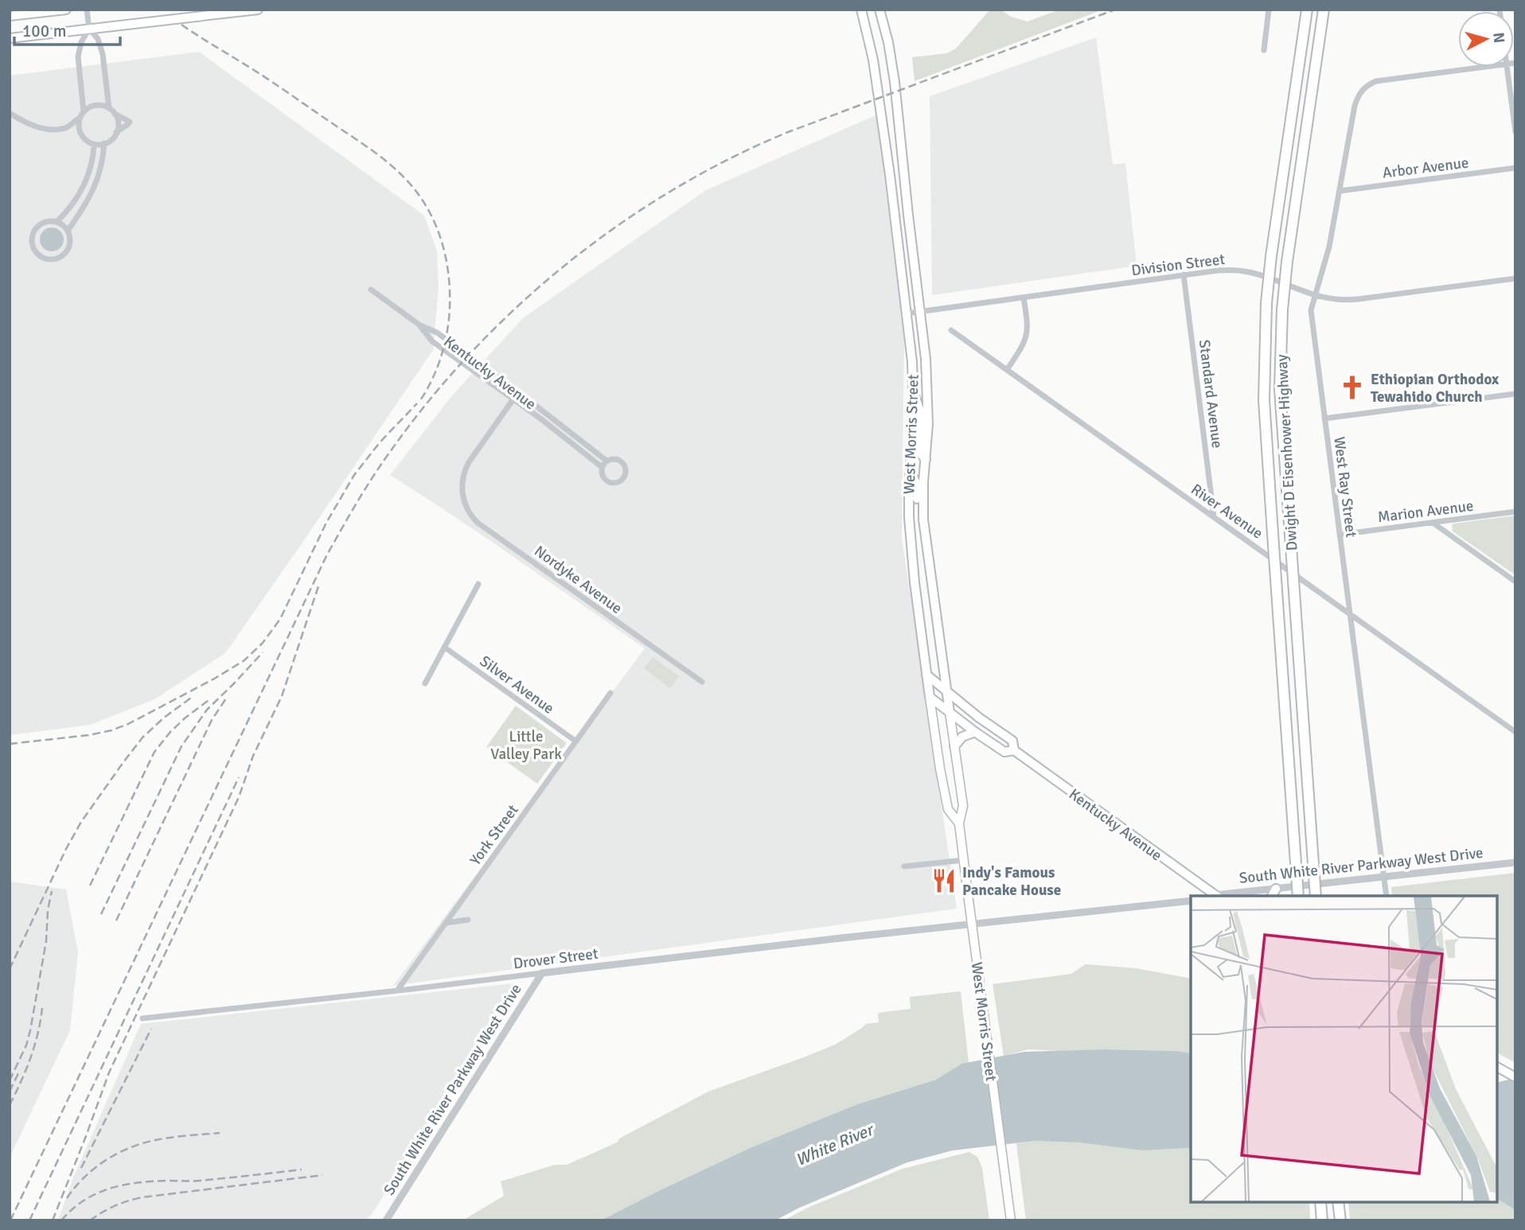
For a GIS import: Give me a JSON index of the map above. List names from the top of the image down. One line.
{"streets":{"highway":["Dwight D Eisenhower Highway"],"main road":["Kentucky Avenue","West Morris Street"],"street":["Arbor Avenue","Division Street","Standard Avenue","West Ray Street","River Avenue","Marion Avenue","Nordyke Avenue","Silver Avenue","York Street","South White River Parkway West Drive","Drover Street"]},"crossings":[["Arbor Avenue","West Ray Street"],["Division Street","Standard Avenue"],["Division Street","West Morris Street"],["Division Street","West Ray Street"],["Kentucky Avenue","West Morris Street"],["Standard Avenue","River Avenue"],["West Morris Street","Drover Street"],["West Ray Street","River Avenue"],["West Ray Street","Marion Avenue"],["West Ray Street","South White River Parkway West Drive"],["Silver Avenue","York Street"],["York Street","Drover Street"],["South White River Parkway West Drive","Drover Street"]],"water":["White River"],"parks":["Little Valley Park"],"places":{"church":["Ethiopian Orthodox Tewahido Church"],"restaurant":["Indy's Famous Pancake House"]},"scale_bar":"100 m","north":"right"}
